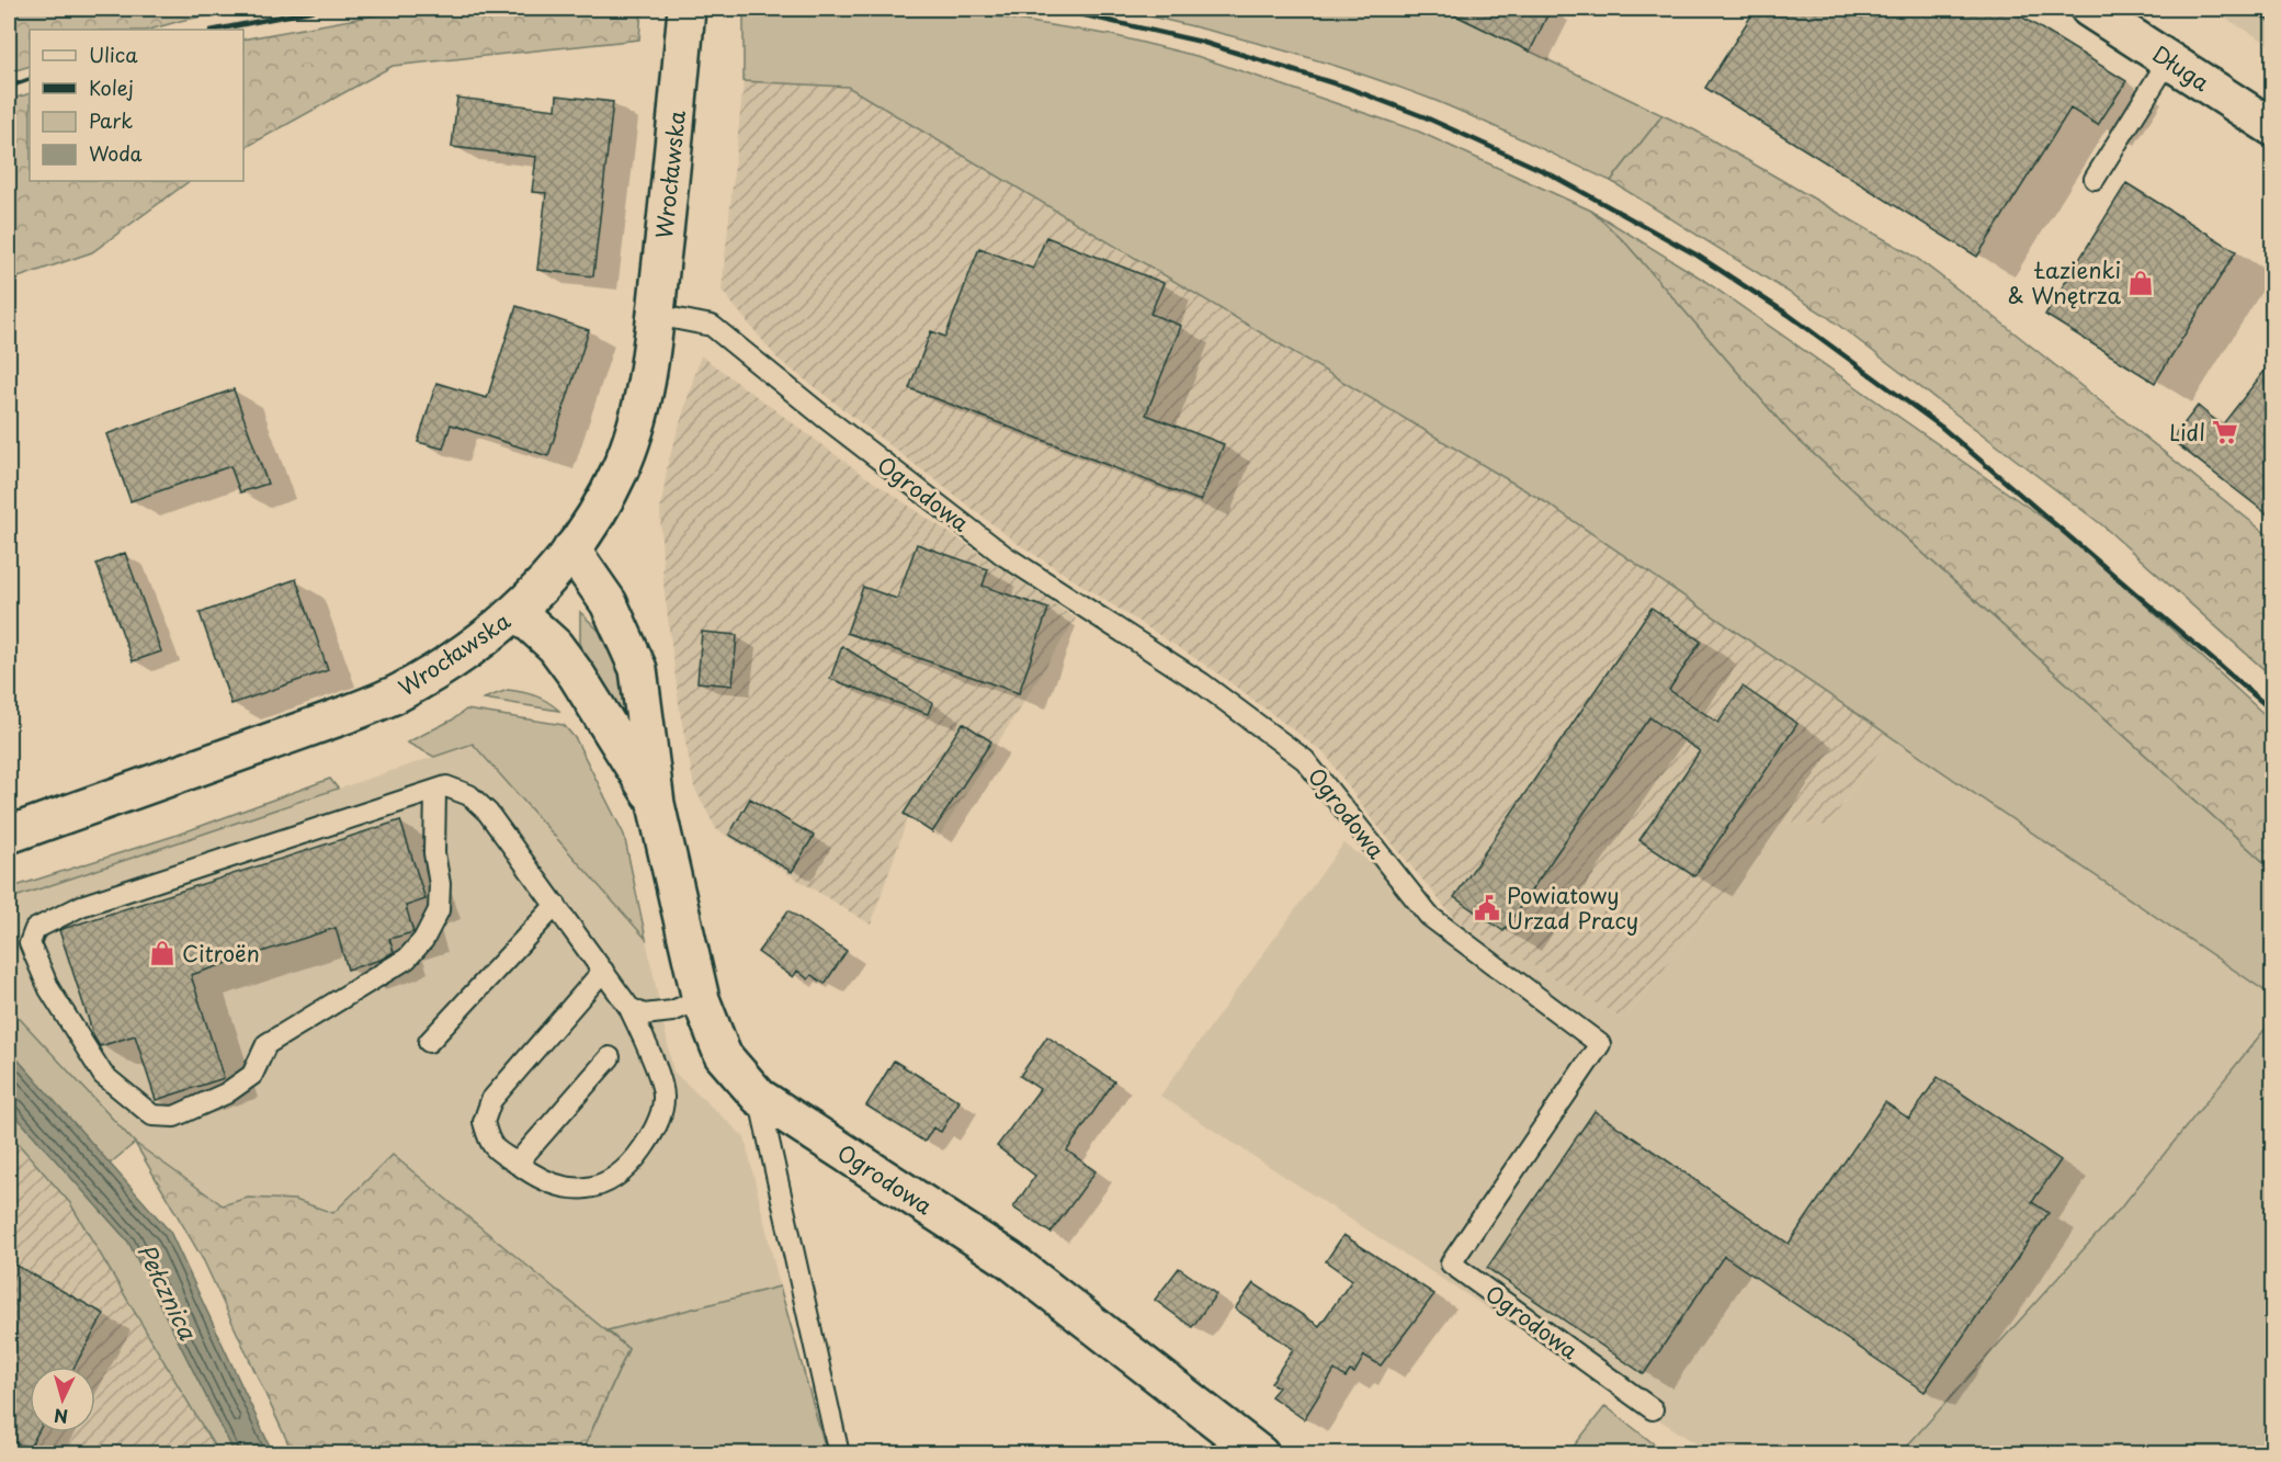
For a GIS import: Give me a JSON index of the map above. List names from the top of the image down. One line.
{"streets":{"street":["Długa","Wrocławska","Ogrodowa"]},"crossings":[["Wrocławska","Ogrodowa"]],"water":["Pełcznica"],"places":{"shop":["Łazienki & Wnętrza","Citroën"],"supermarket":["Lidl"],"public building":["Powiatowy Urzad Pracy"]},"legend":["Ulica","Kolej","Park","Woda"],"north":"bottom"}
